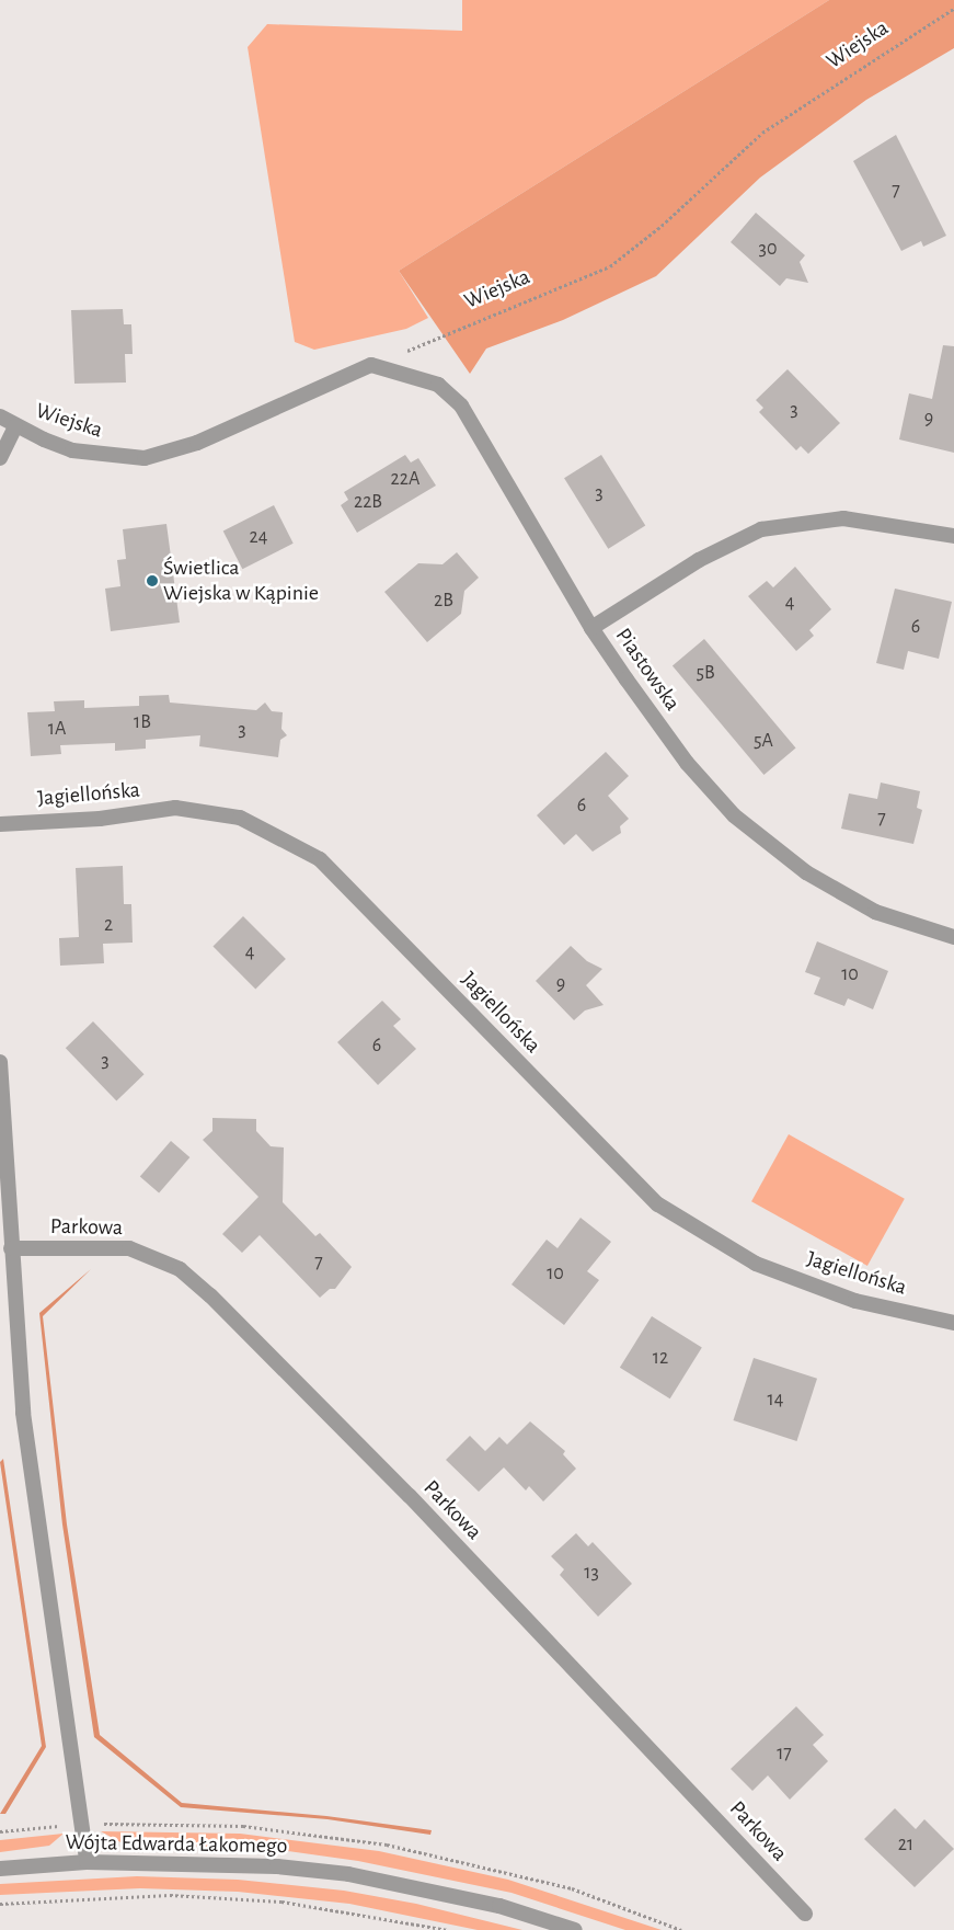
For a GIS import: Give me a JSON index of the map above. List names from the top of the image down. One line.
{"streets":{"street":["Wiejska","Piastowska","Jagiellońska","Parkowa","Wójta Edwarda Łakomego"]},"crossings":[["Wiejska","Piastowska"]],"places":["Świetlica Wiejska w Kąpinie"],"house_numbers":["7","30","3","9","22A","3","22B","24","2B","4","6","5B","1B","1A","3","5A","6","7","2","4","10","9","6","3","7","10","12","14","13","17","21"]}
